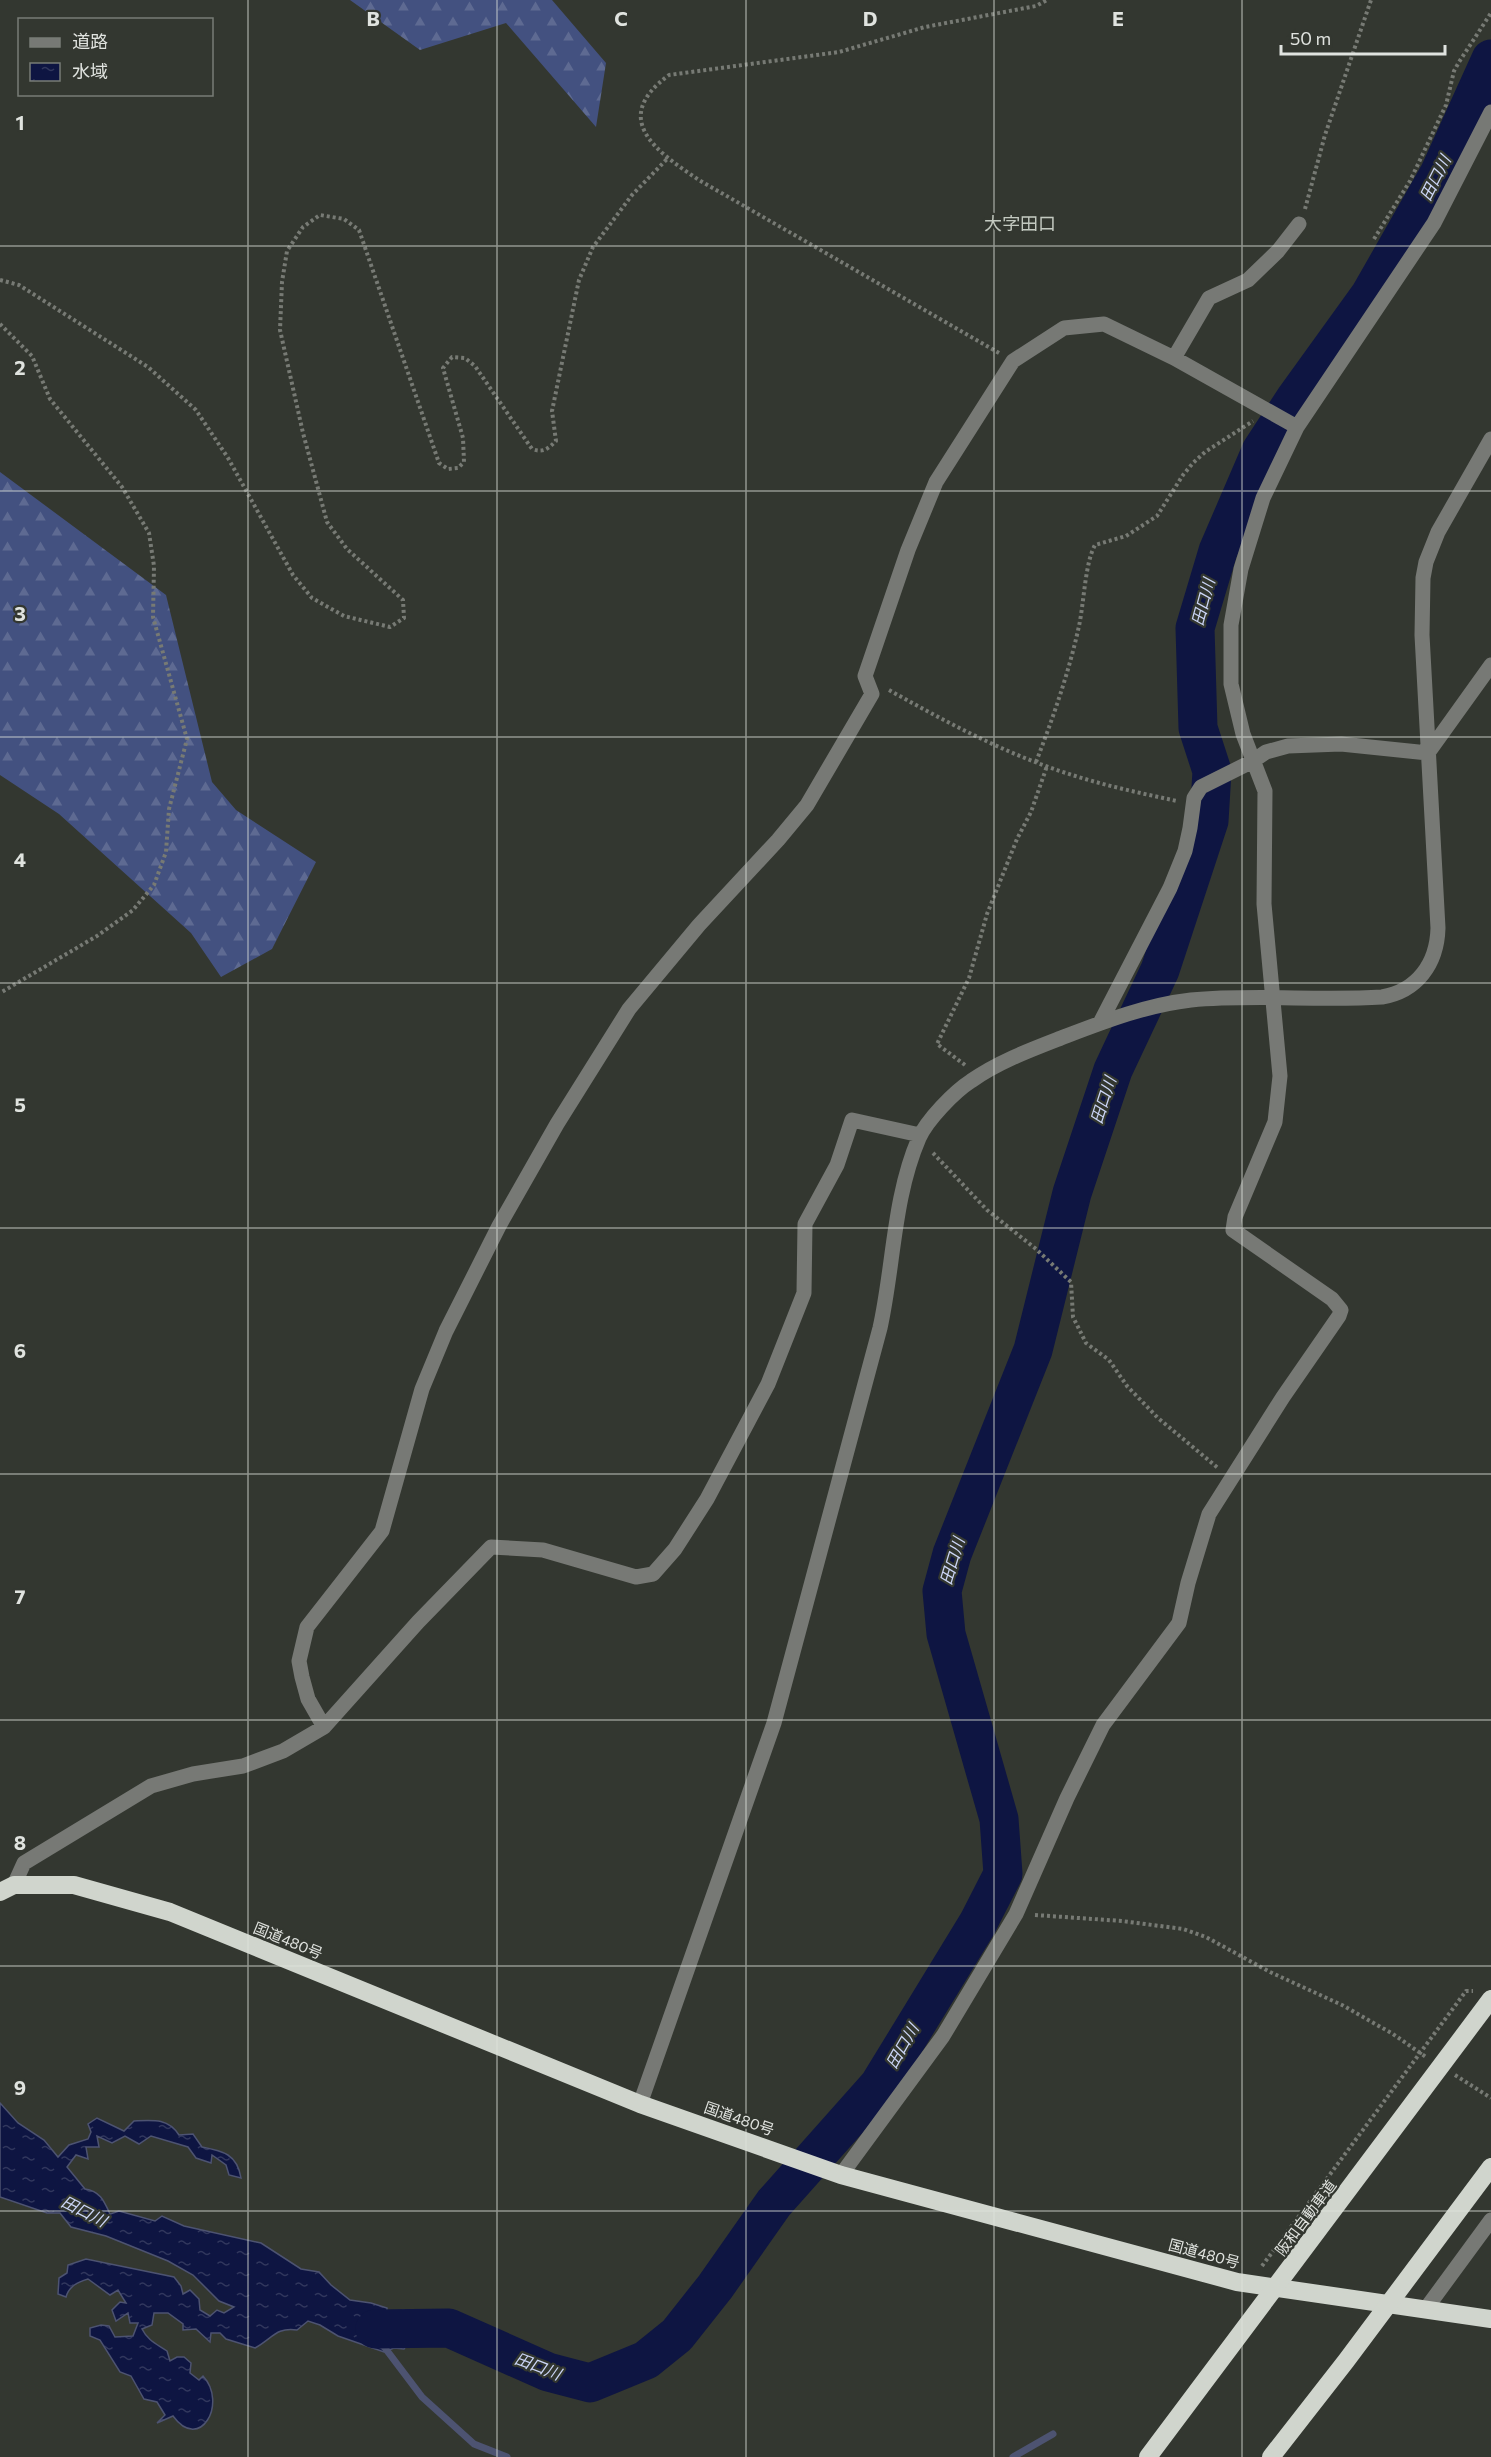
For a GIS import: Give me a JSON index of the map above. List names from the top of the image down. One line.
{"streets":{"highway":["国道480号","阪和自動車道"]},"districts":["大字田口"],"water":["田口川"],"legend":["道路","水域"],"scale_bar":"50 m","grid":{"columns":["B","C","D","E"],"rows":["1","2","3","4","5","6","7","8","9"]}}
